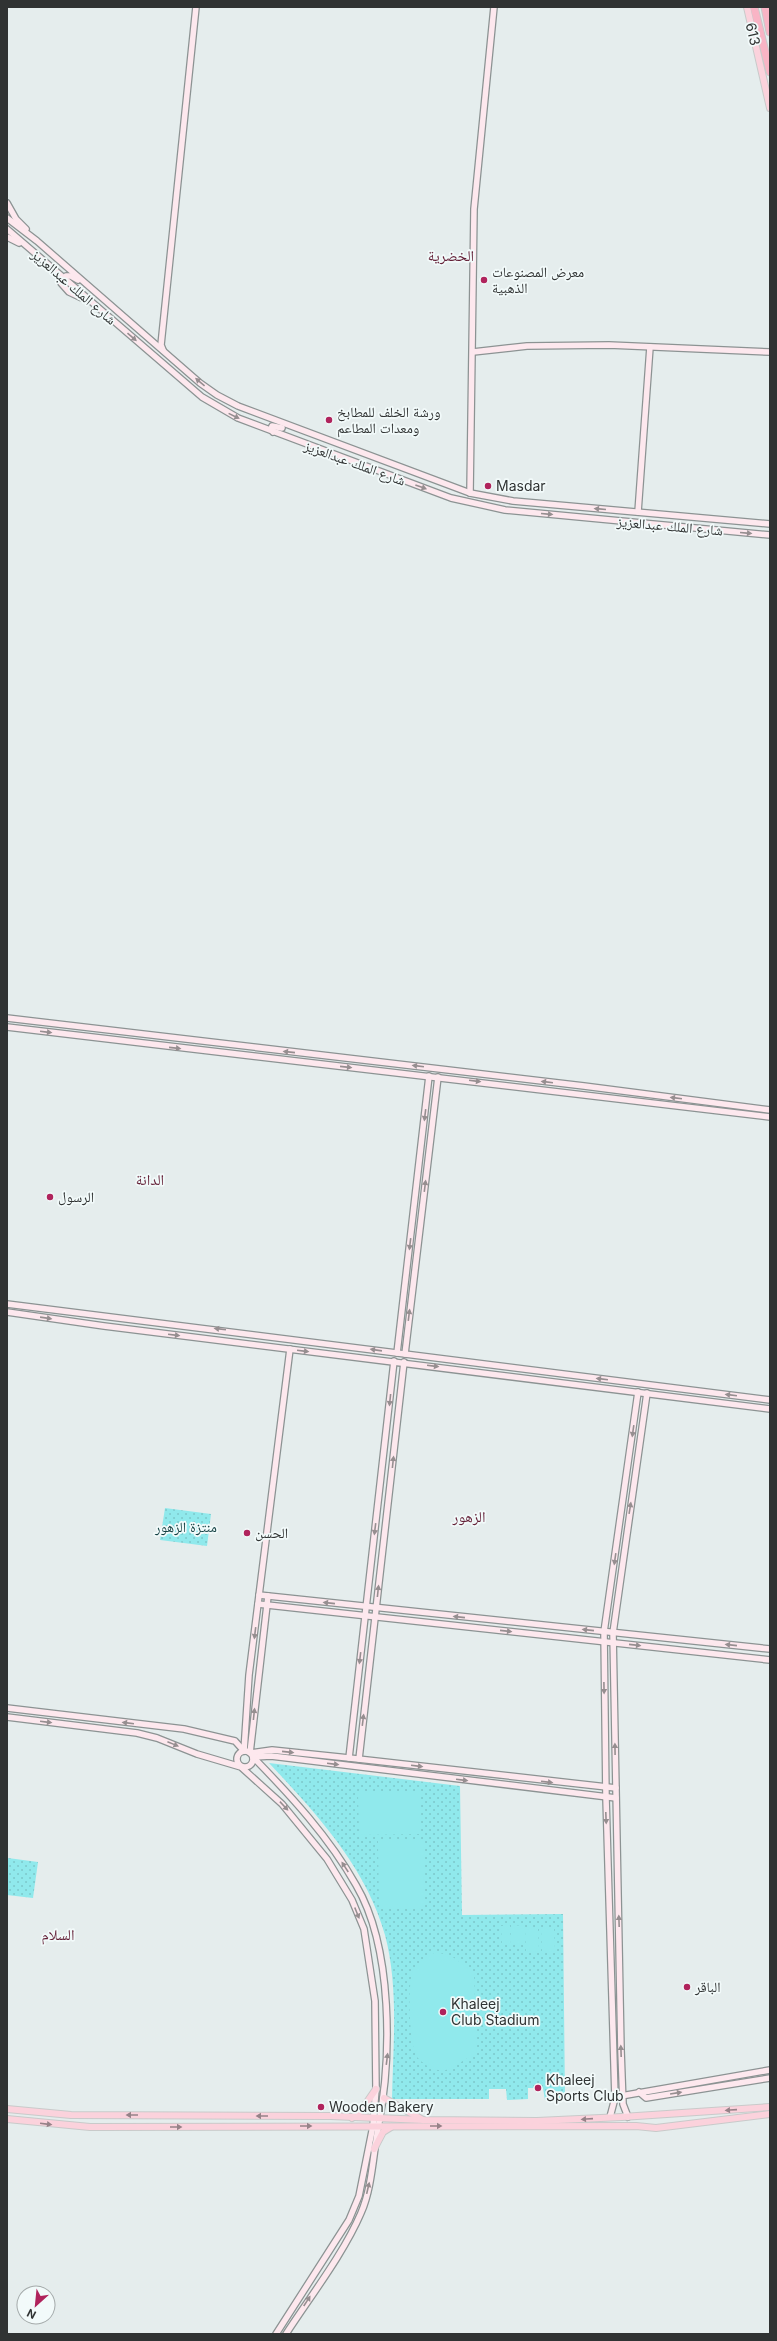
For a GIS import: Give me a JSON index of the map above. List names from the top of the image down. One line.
{"streets":{"highway":["613"],"street":["شارع الملك عبدالعزيز"]},"districts":["الخضرية","الدانة","الزهور","السلام"],"parks":["منتزة الزهور"],"places":["معرض المصنوعات الذهبية","ورشة الخلف للمطابخ ومعدات المطاعم","Masdar","الرسول","الحسن","الباقر","Khaleej Club Stadium","Khaleej Sports Club","Wooden Bakery"],"north":"bottom left"}
